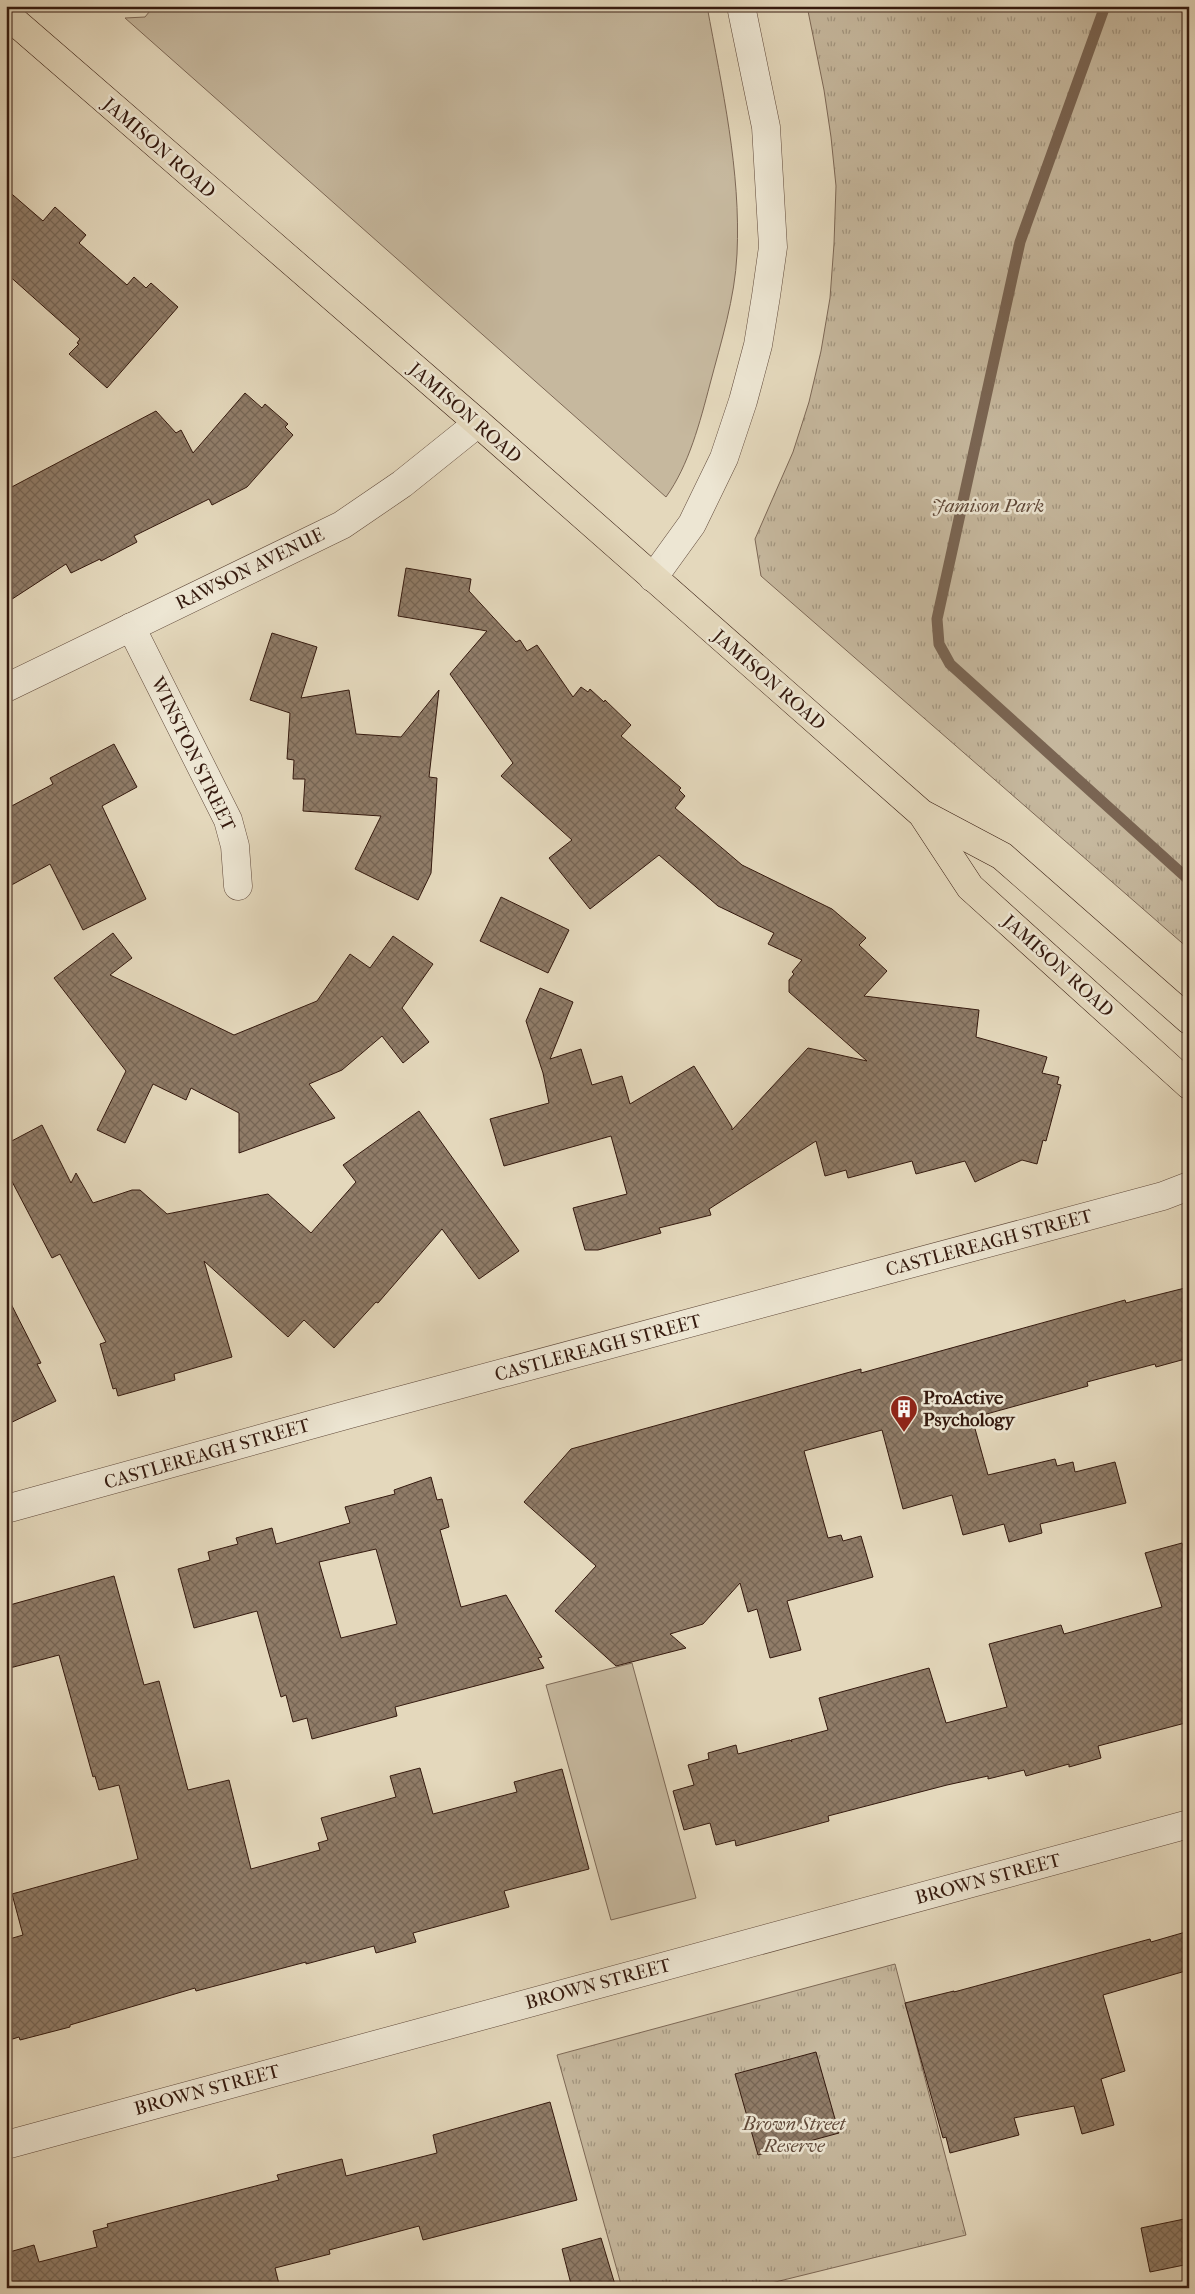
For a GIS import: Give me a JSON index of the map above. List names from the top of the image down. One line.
{"streets":{"main road":["JAMISON ROAD"],"street":["RAWSON AVENUE","WINSTON STREET","CASTLEREAGH STREET","BROWN STREET"]},"crossings":[["JAMISON ROAD","RAWSON AVENUE"],["RAWSON AVENUE","WINSTON STREET"]],"parks":["Jamison Park","Brown Street Reserve"],"places":{"building":["ProActive Psychology"]}}
